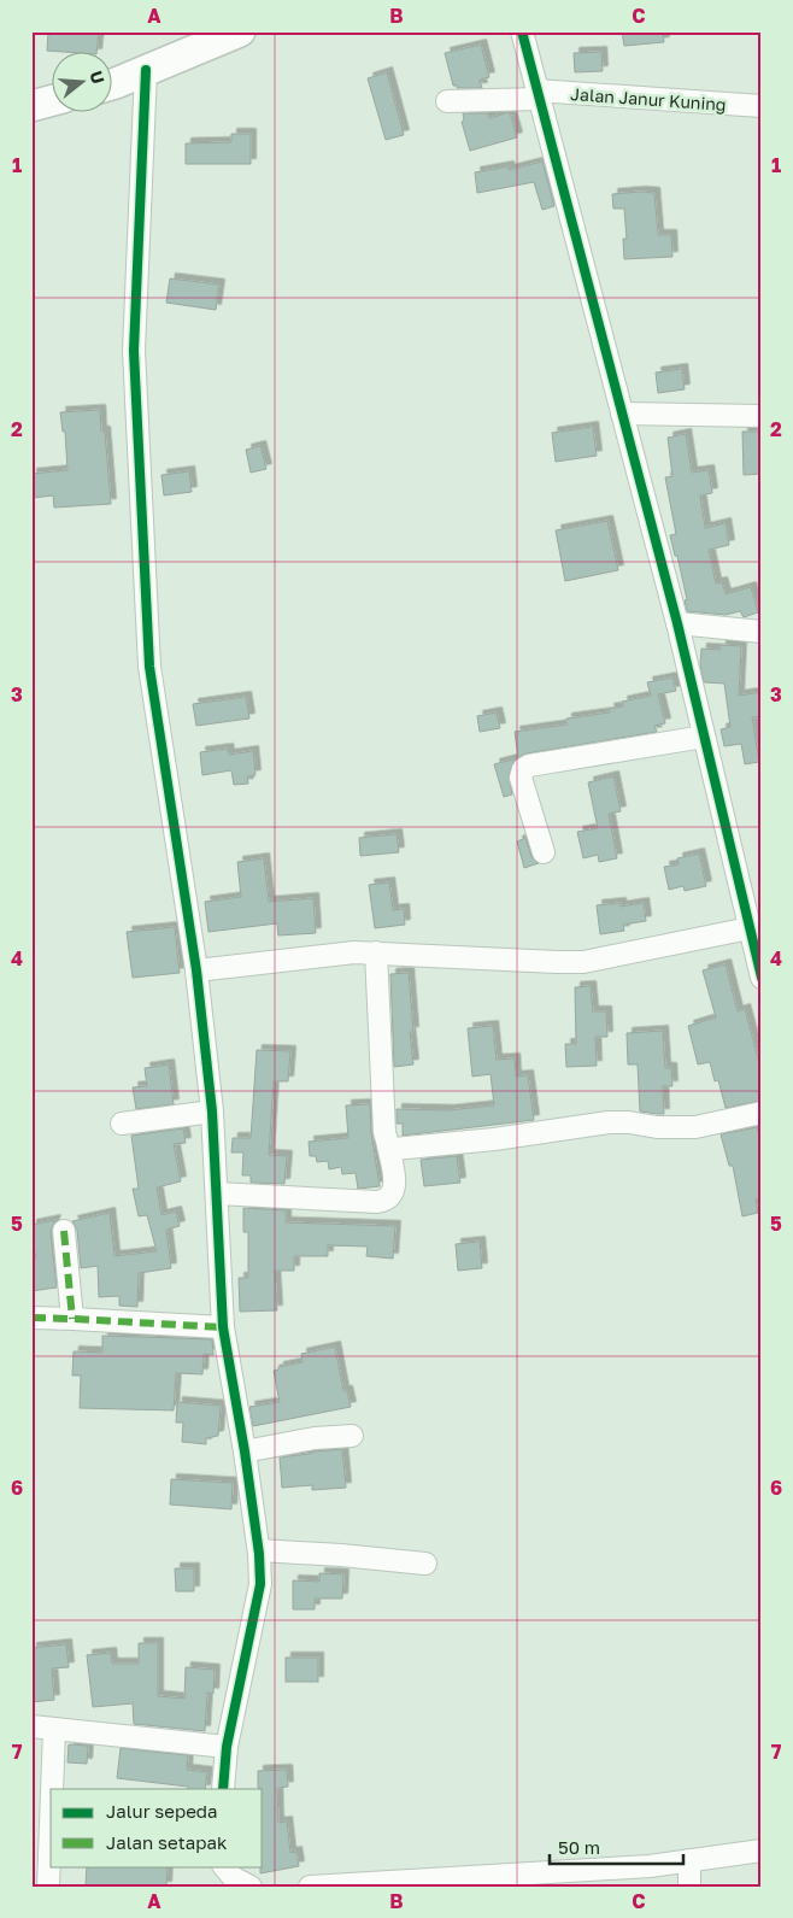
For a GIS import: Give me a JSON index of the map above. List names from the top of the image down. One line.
{"streets":{"street":["Jalan Janur Kuning"]},"legend":["Jalur sepeda","Jalan setapak"],"scale_bar":"50 m","north":"right","grid":{"columns":["A","B","C"],"rows":["1","2","3","4","5","6","7"]}}
